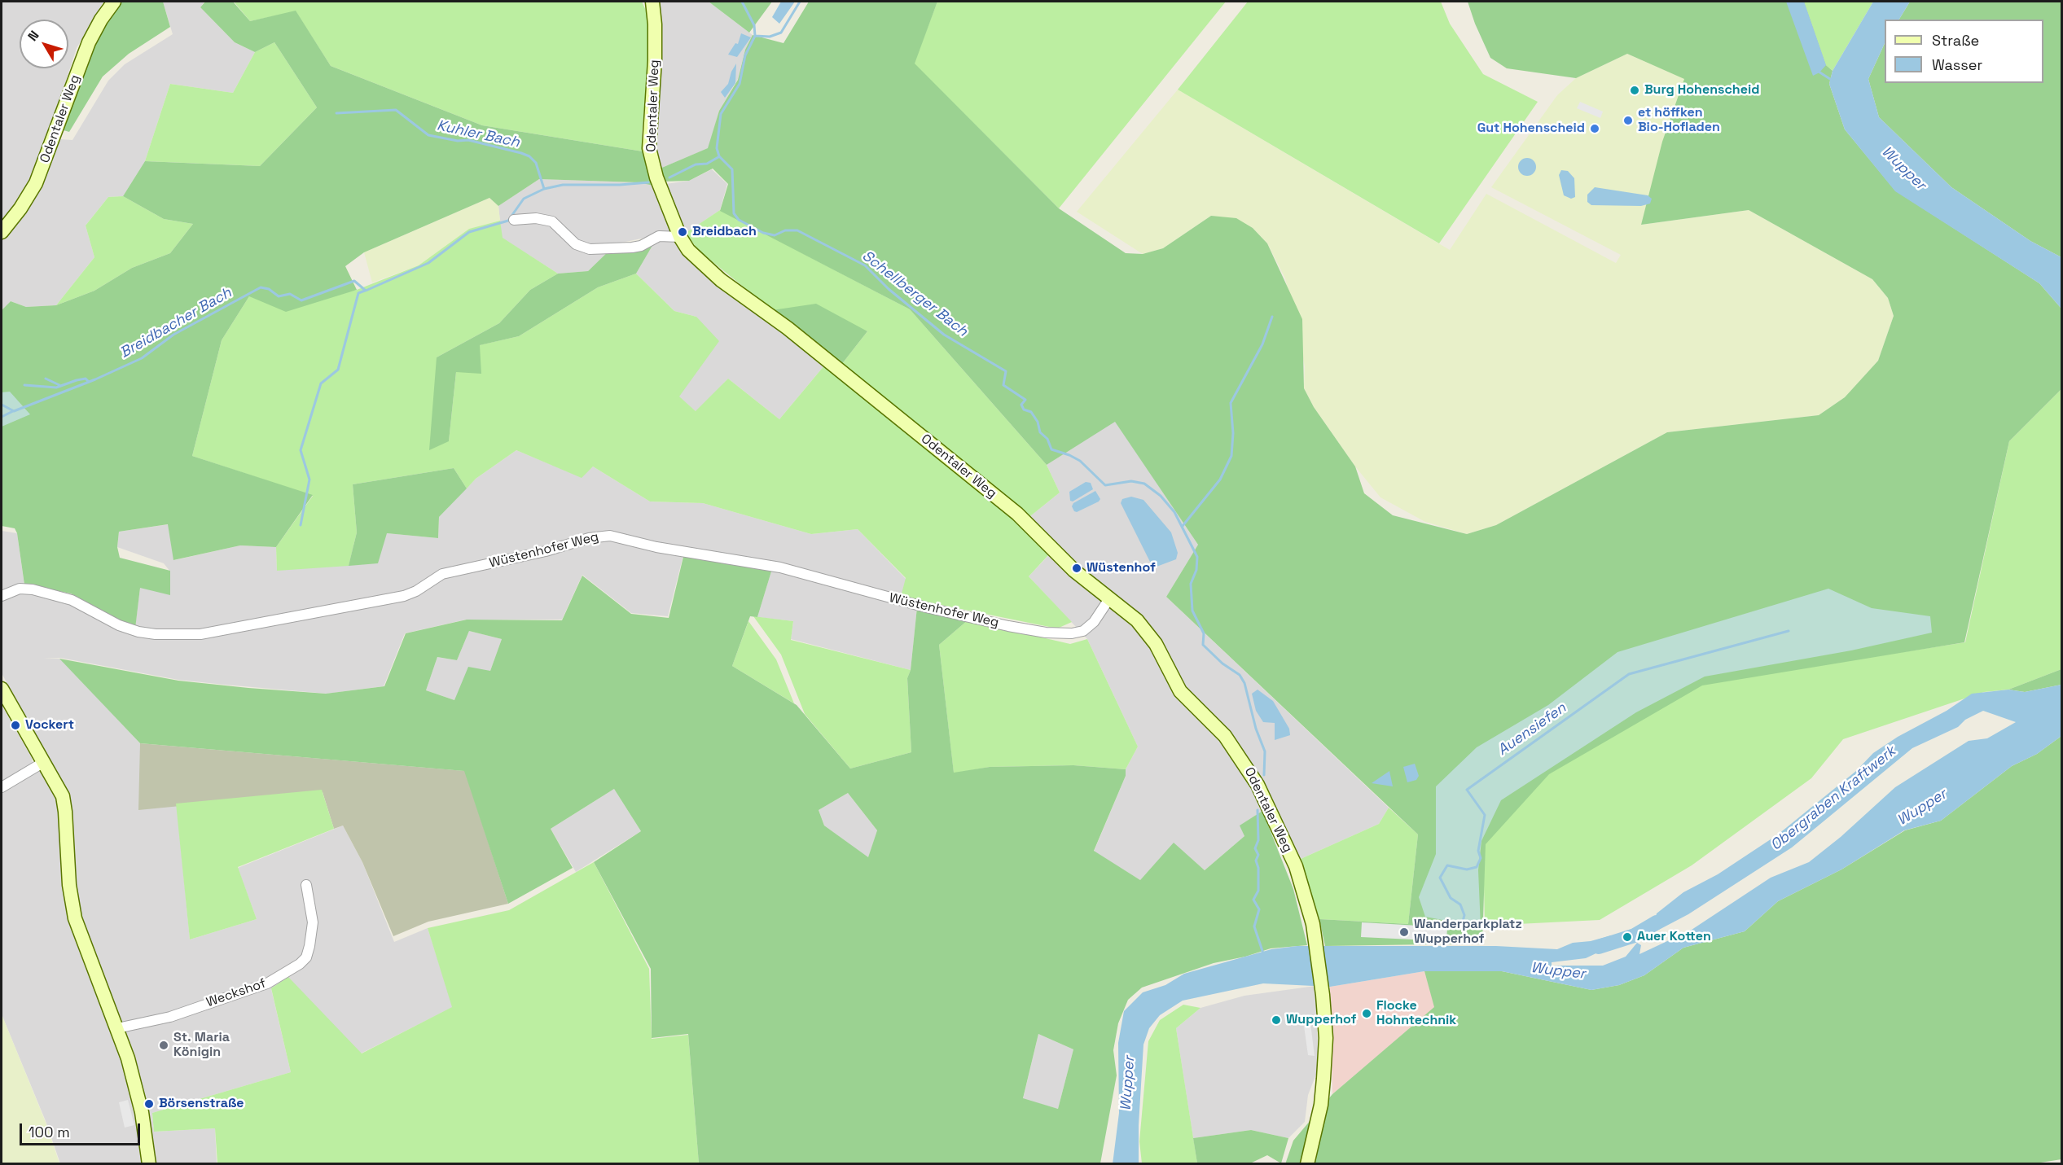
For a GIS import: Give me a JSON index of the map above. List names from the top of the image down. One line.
{"streets":{"main road":["Odentaler Weg"],"street":["Wüstenhofer Weg","Weckshof"]},"crossings":[["Odentaler Weg","Wüstenhofer Weg"]],"water":["Kuhler Bach","Wupper","Schellberger Bach","Breidbacher Bach","Auensiefen","Obergraben Kraftwerk"],"places":["Burg Hohenscheid","et höffken Bio-Hofladen","Gut Hohenscheid","Breidbach","Wüstenhof","Vockert","Wanderparkplatz Wupperhof","Auer Kotten","Flocke Hohntechnik","Wupperhof","St. Maria Königin","Börsenstraße"],"legend":["Straße","Wasser"],"scale_bar":"100 m","north":"top left"}
